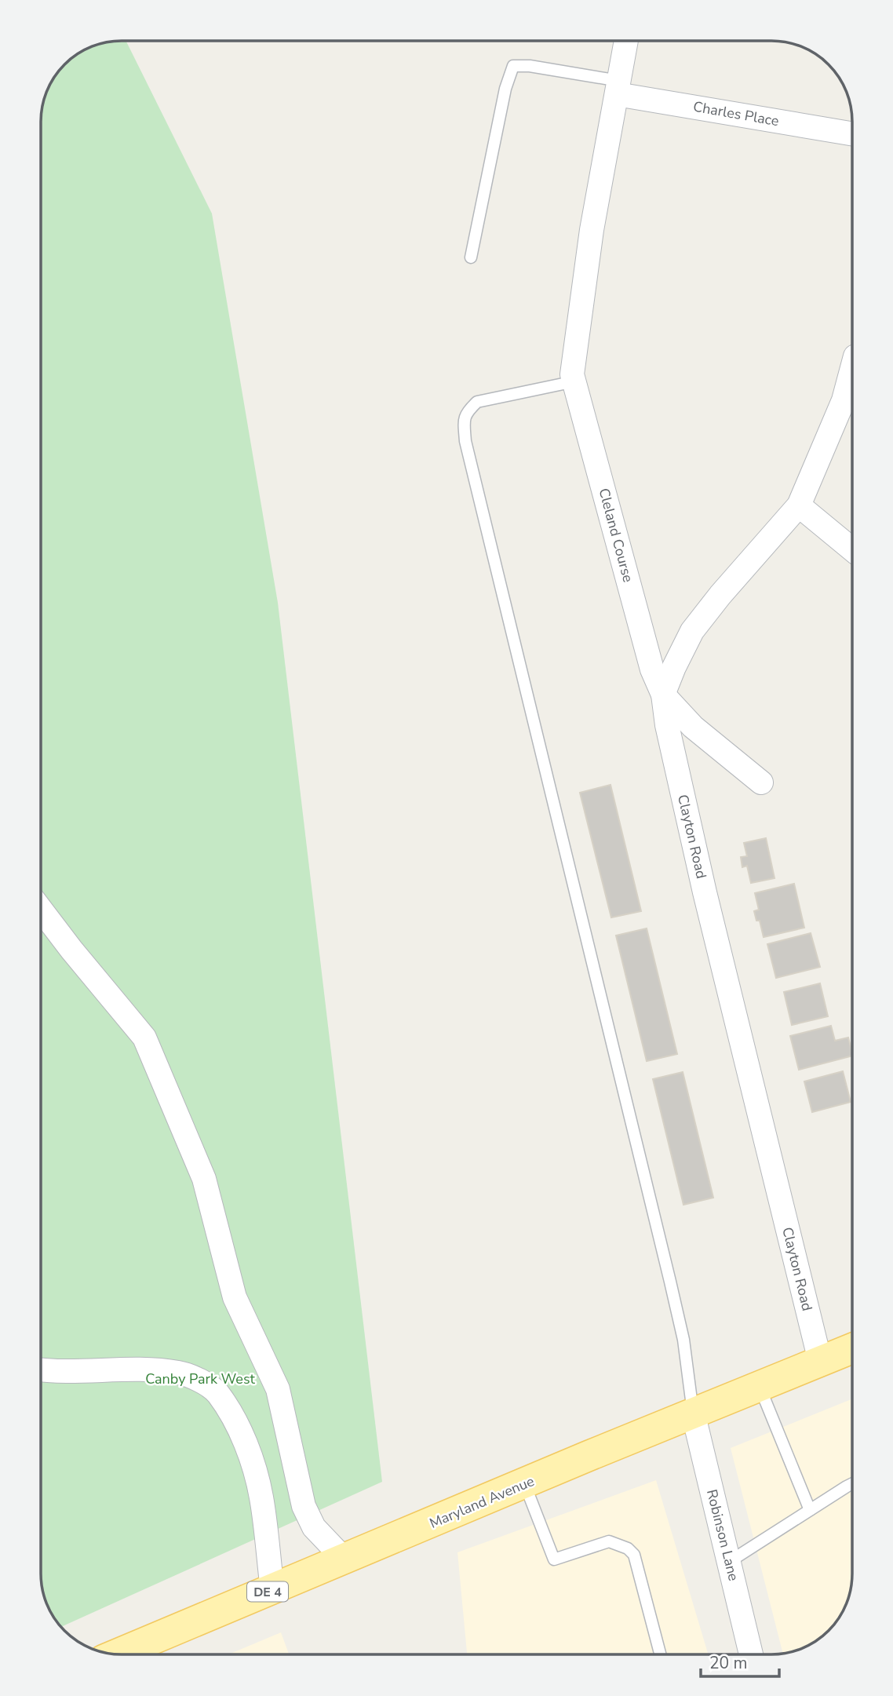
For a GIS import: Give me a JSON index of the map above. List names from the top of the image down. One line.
{"streets":{"main road":["Maryland Avenue","DE 4"],"street":["Charles Place","Cleland Course","Clayton Road","Robinson Lane"]},"crossings":[["Cleland Course","Clayton Road"],["Clayton Road","Maryland Avenue"],["Maryland Avenue","Robinson Lane"]],"parks":["Canby Park West"],"scale_bar":"20 m"}
